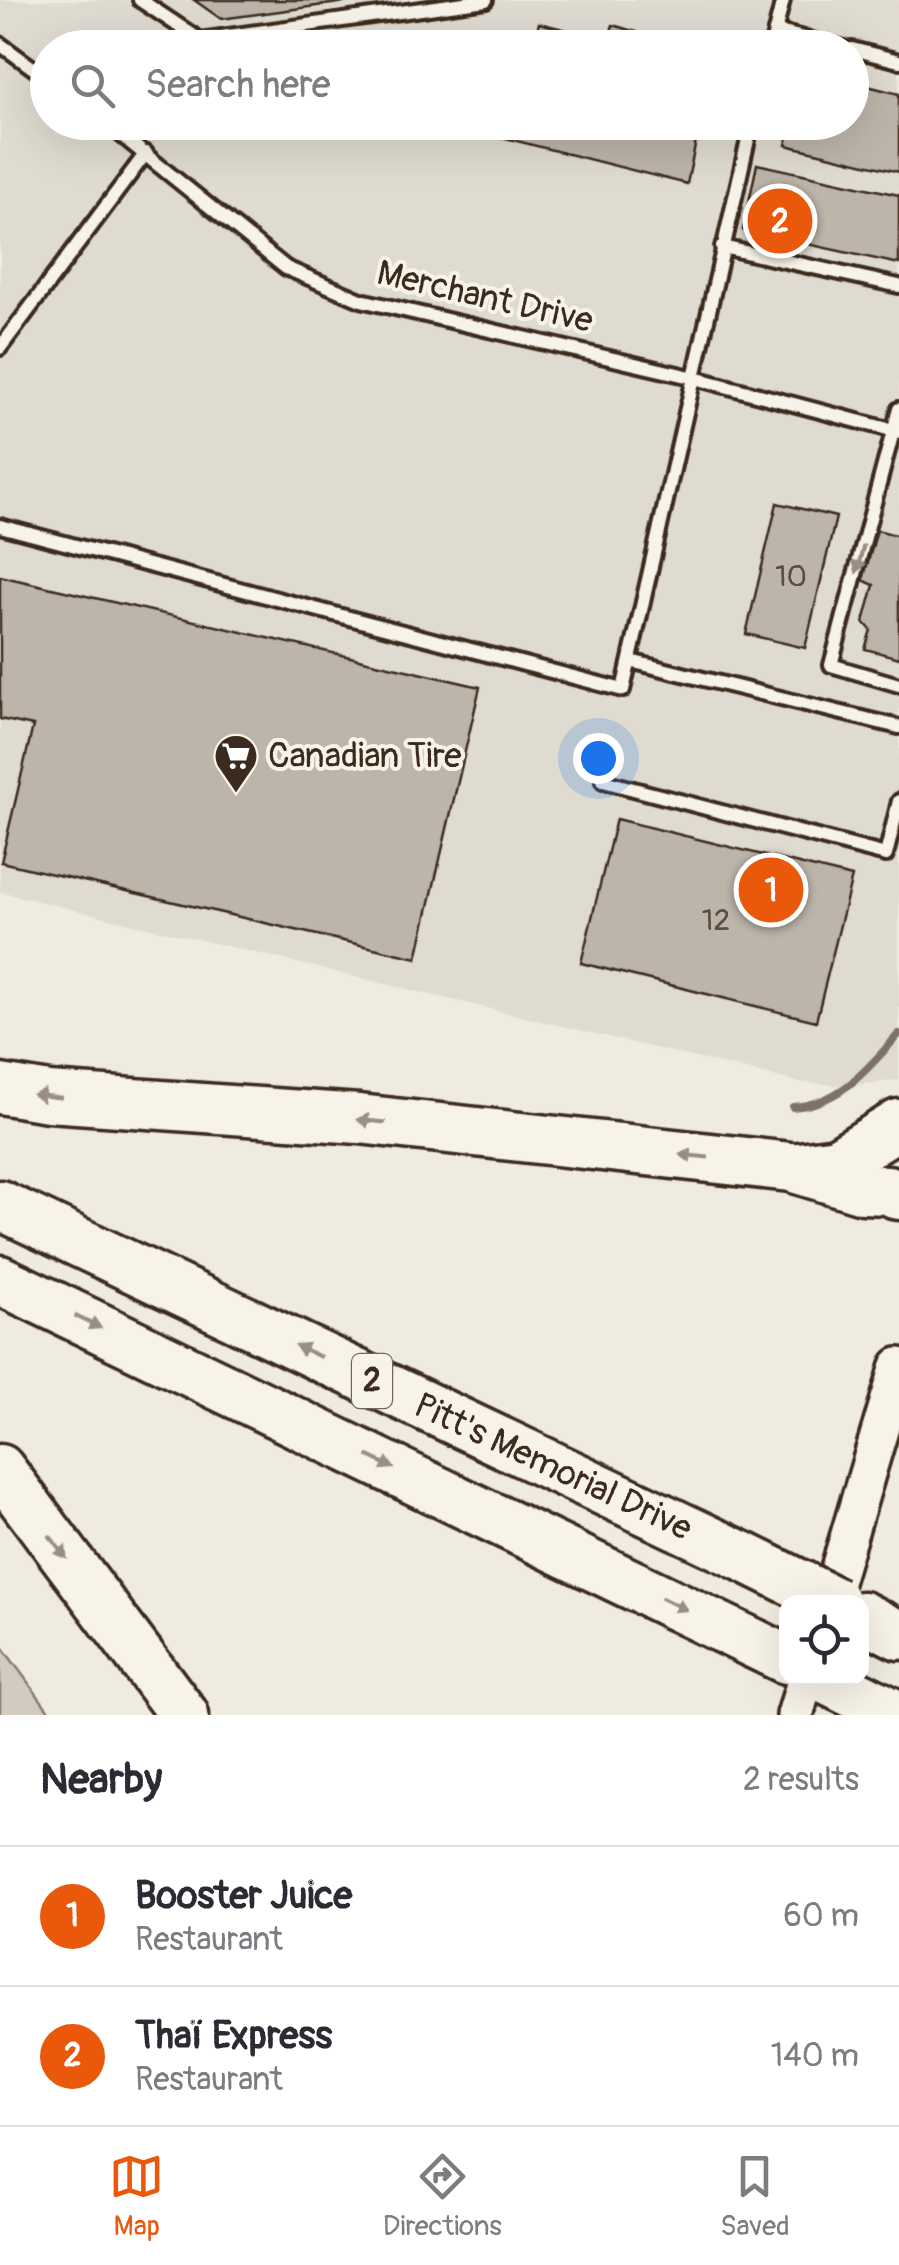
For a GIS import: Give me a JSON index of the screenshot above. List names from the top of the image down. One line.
{"streets":{"highway":["2","Pitt's Memorial Drive"],"lane":["Merchant Drive"]},"places":{"supermarket":["Canadian Tire"]},"house_numbers":["10","12"],"page":{"search":"Search here","pins":["2","1"],"heading":["Nearby","2 results"],"list":[{"mark":"1","name":"Booster Juice","note":"Restaurant","value":"60 m"},{"mark":"2","name":"Thaï Express","note":"Restaurant","value":"140 m"}],"nav":["Map","Directions","Saved"]}}
